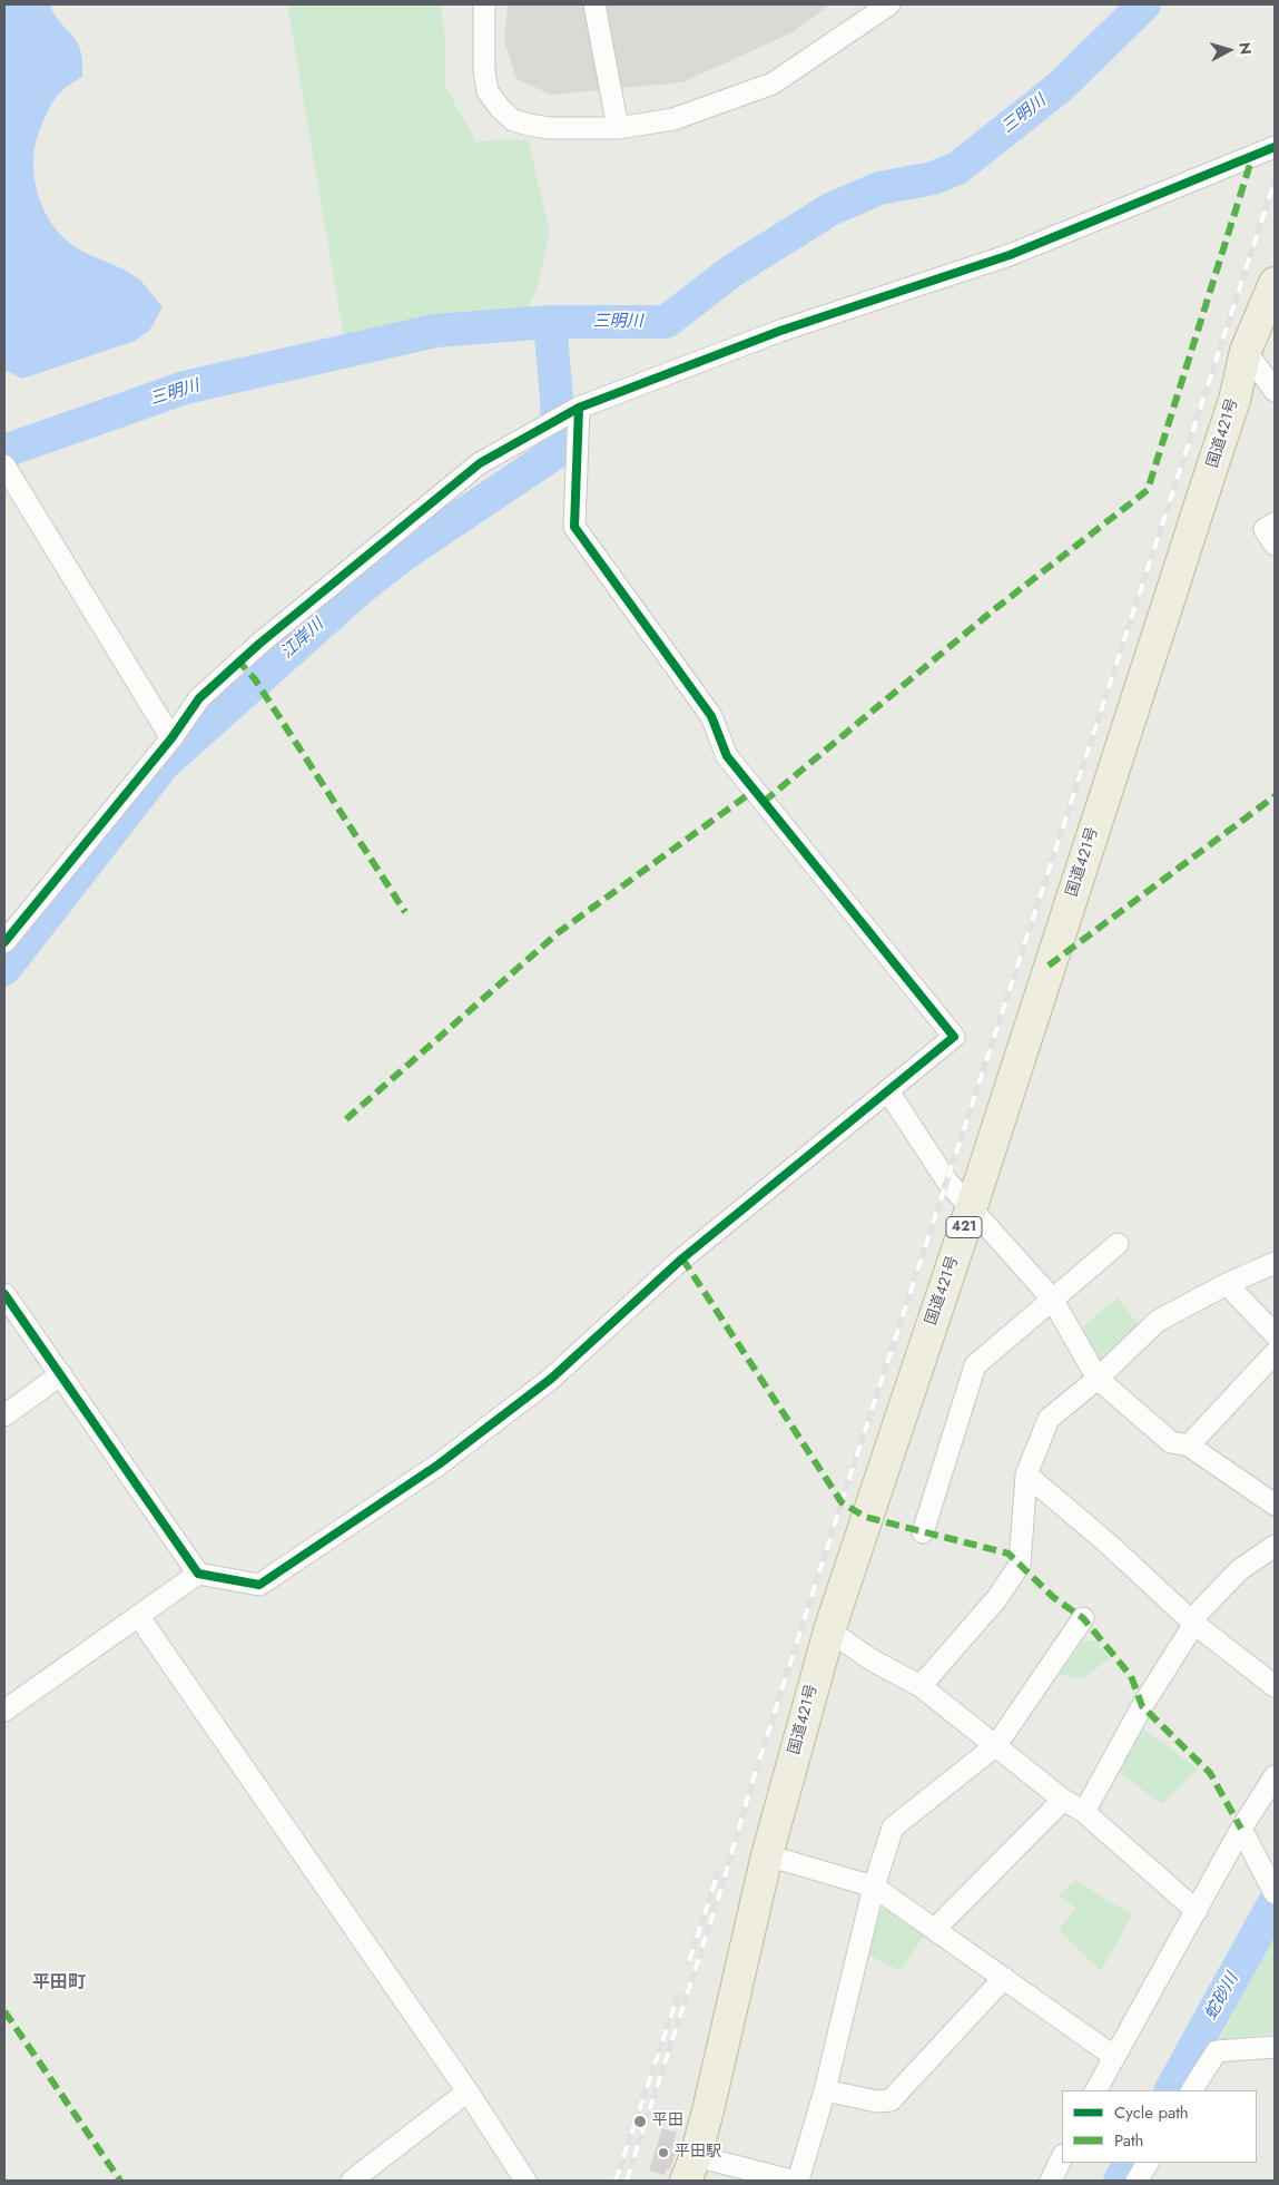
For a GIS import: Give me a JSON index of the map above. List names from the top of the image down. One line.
{"streets":{"highway":["国道421号","421"]},"districts":["平田町"],"water":["三明川","江岸川","蛇砂川"],"places":["平田","平田駅"],"legend":["Cycle path","Path"],"north":"right"}
